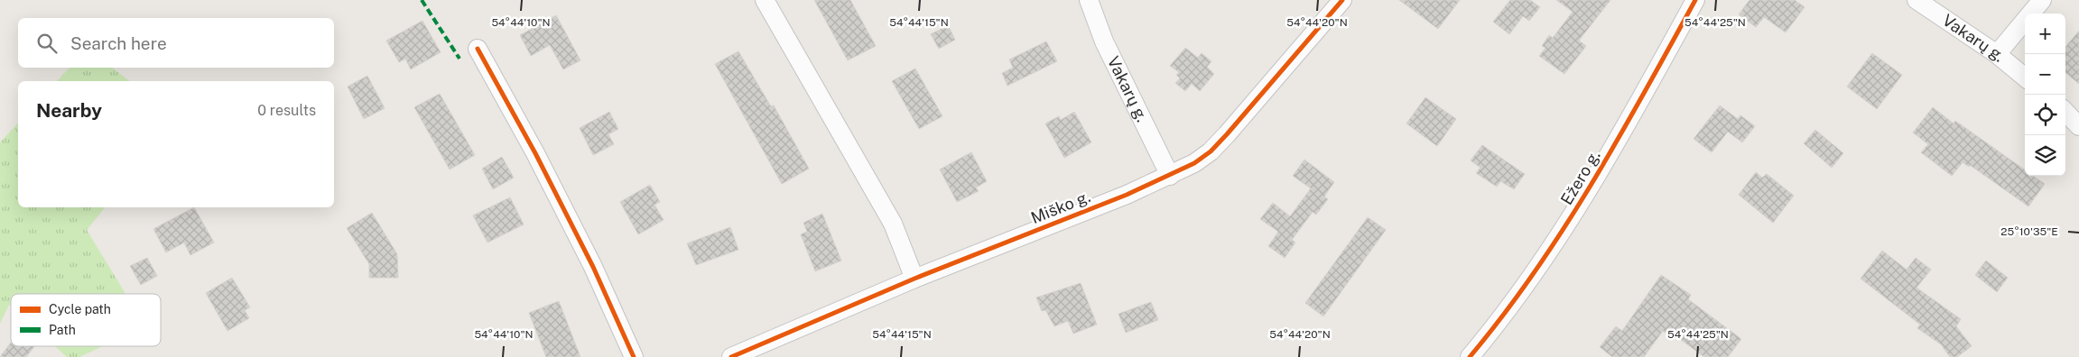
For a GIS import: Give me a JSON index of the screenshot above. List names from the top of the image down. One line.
{"streets":{"street":["Vakarų g.","Ežero g.","Miško g."]},"crossings":[["Vakarų g.","Miško g."]],"legend":["Cycle path","Path"],"page":{"map_buttons":["+","−"],"search":"Search here","heading":["Nearby","0 results"]},"coordinates":["54°44'10\"N","54°44'15\"N","54°44'20\"N","54°44'25\"N","25°10'35\"E"]}
